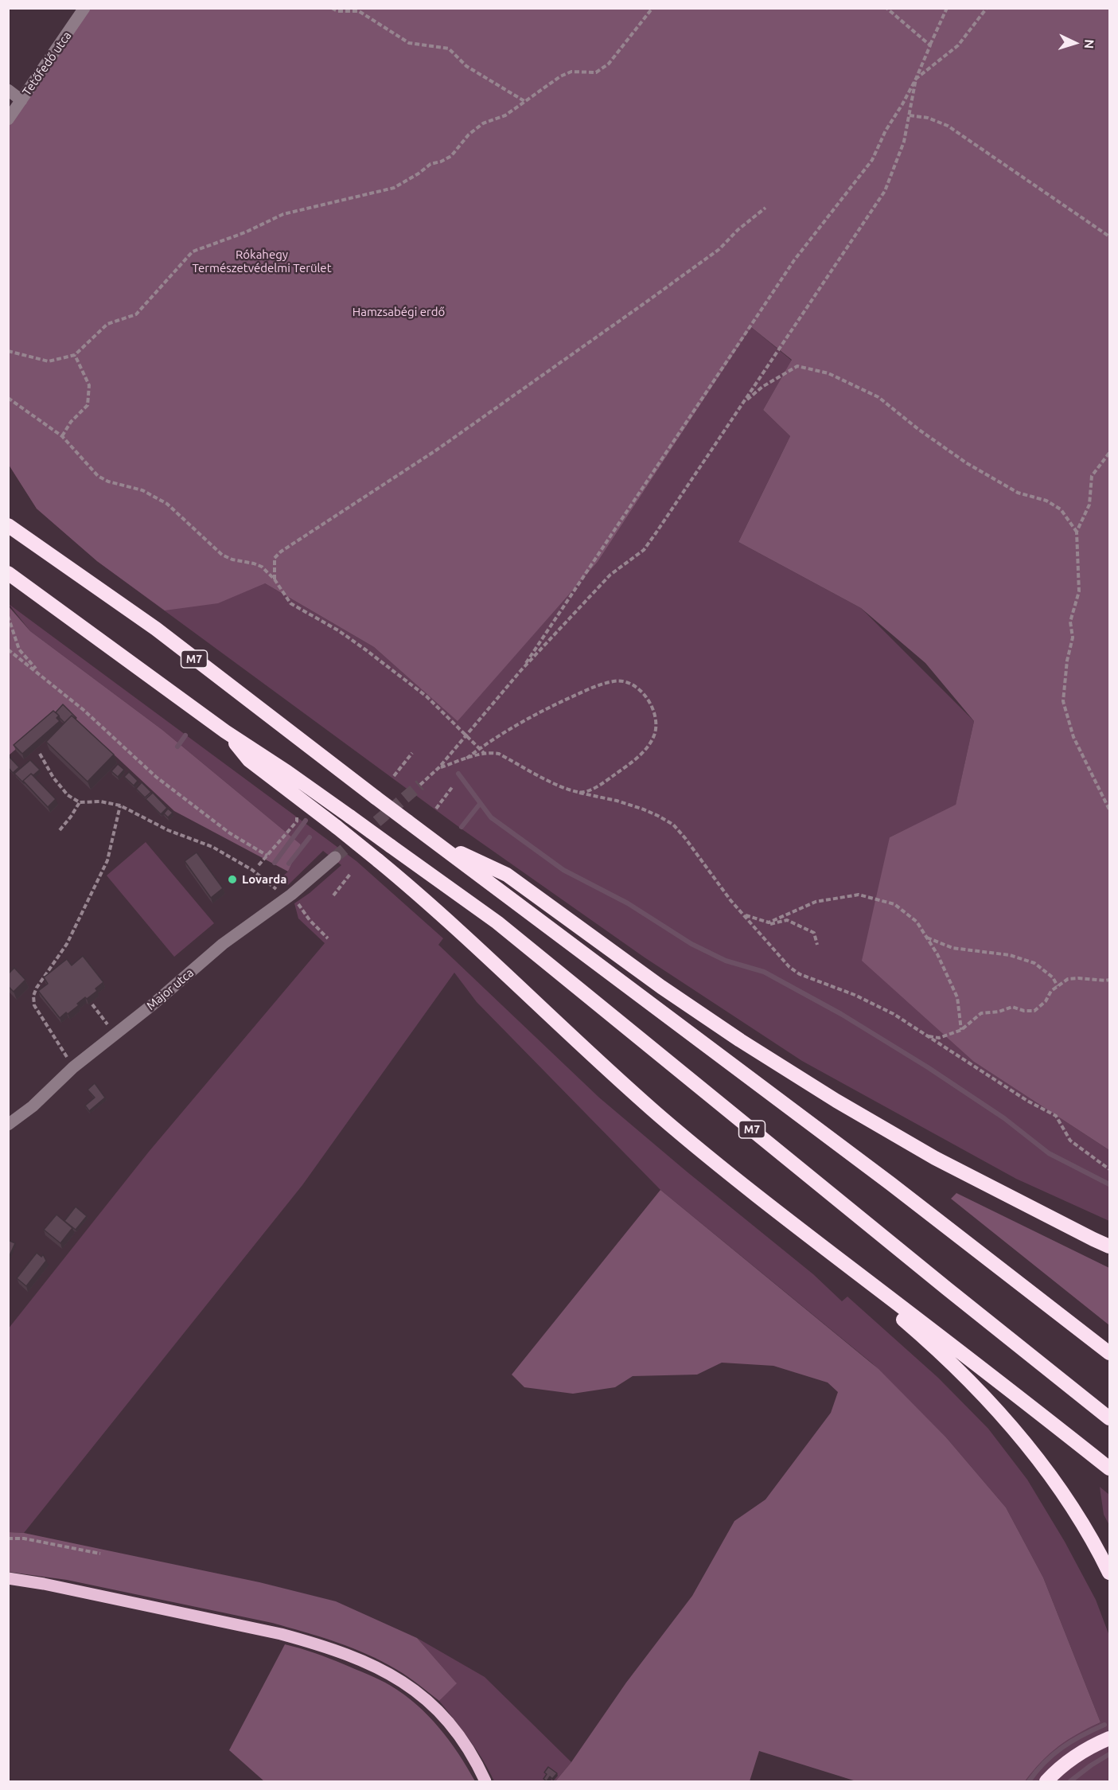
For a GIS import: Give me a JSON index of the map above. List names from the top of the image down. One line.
{"streets":{"highway":["M7"],"street":["Tetőfedő utca","Major utca"]},"parks":["Rókahegy Természetvédelmi Terület","Hamzsabégi erdő"],"places":["Lovarda"],"north":"right"}
